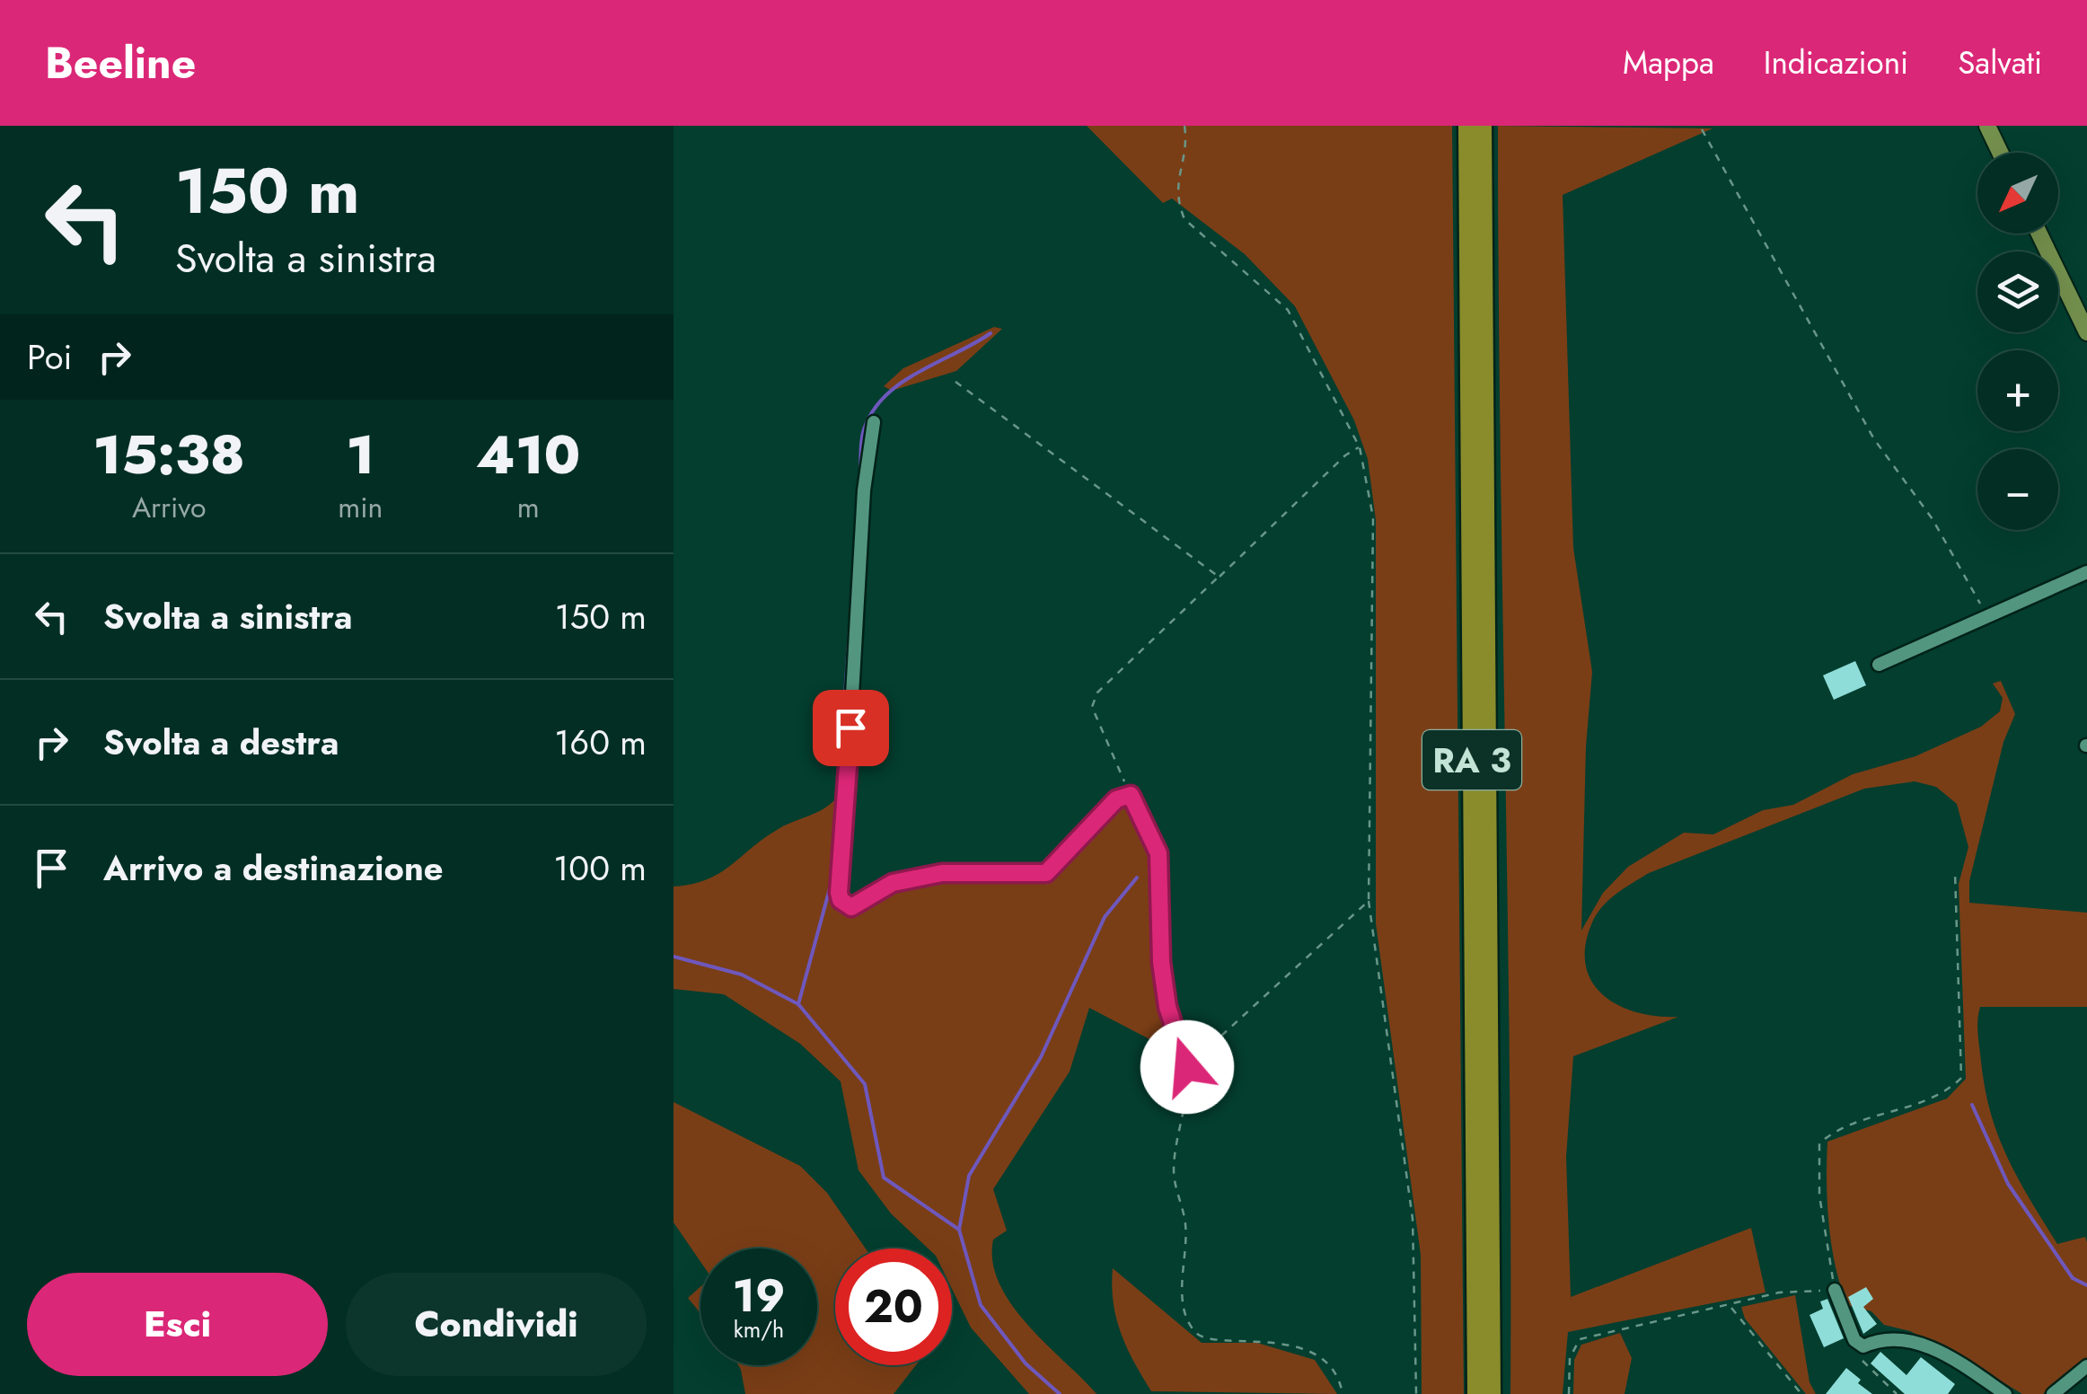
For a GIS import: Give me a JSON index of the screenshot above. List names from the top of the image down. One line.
{"streets":{"highway":["RA 3"]},"north":"bottom left","page":{"header":"Beeline","nav":["Mappa","Indicazioni","Salvati"],"turn":["150 m","Svolta a sinistra"],"map_buttons":["+","−"],"then":"Poi","eta":["15:38","Arrivo","1","min","410","m"],"list":[{"name":"Svolta a sinistra","value":"150 m"},{"name":"Svolta a destra","value":"160 m"},{"name":"Arrivo a destinazione","value":"100 m"}],"speed":"19 km/h","limit":"20","buttons":["Esci","Condividi"]}}
